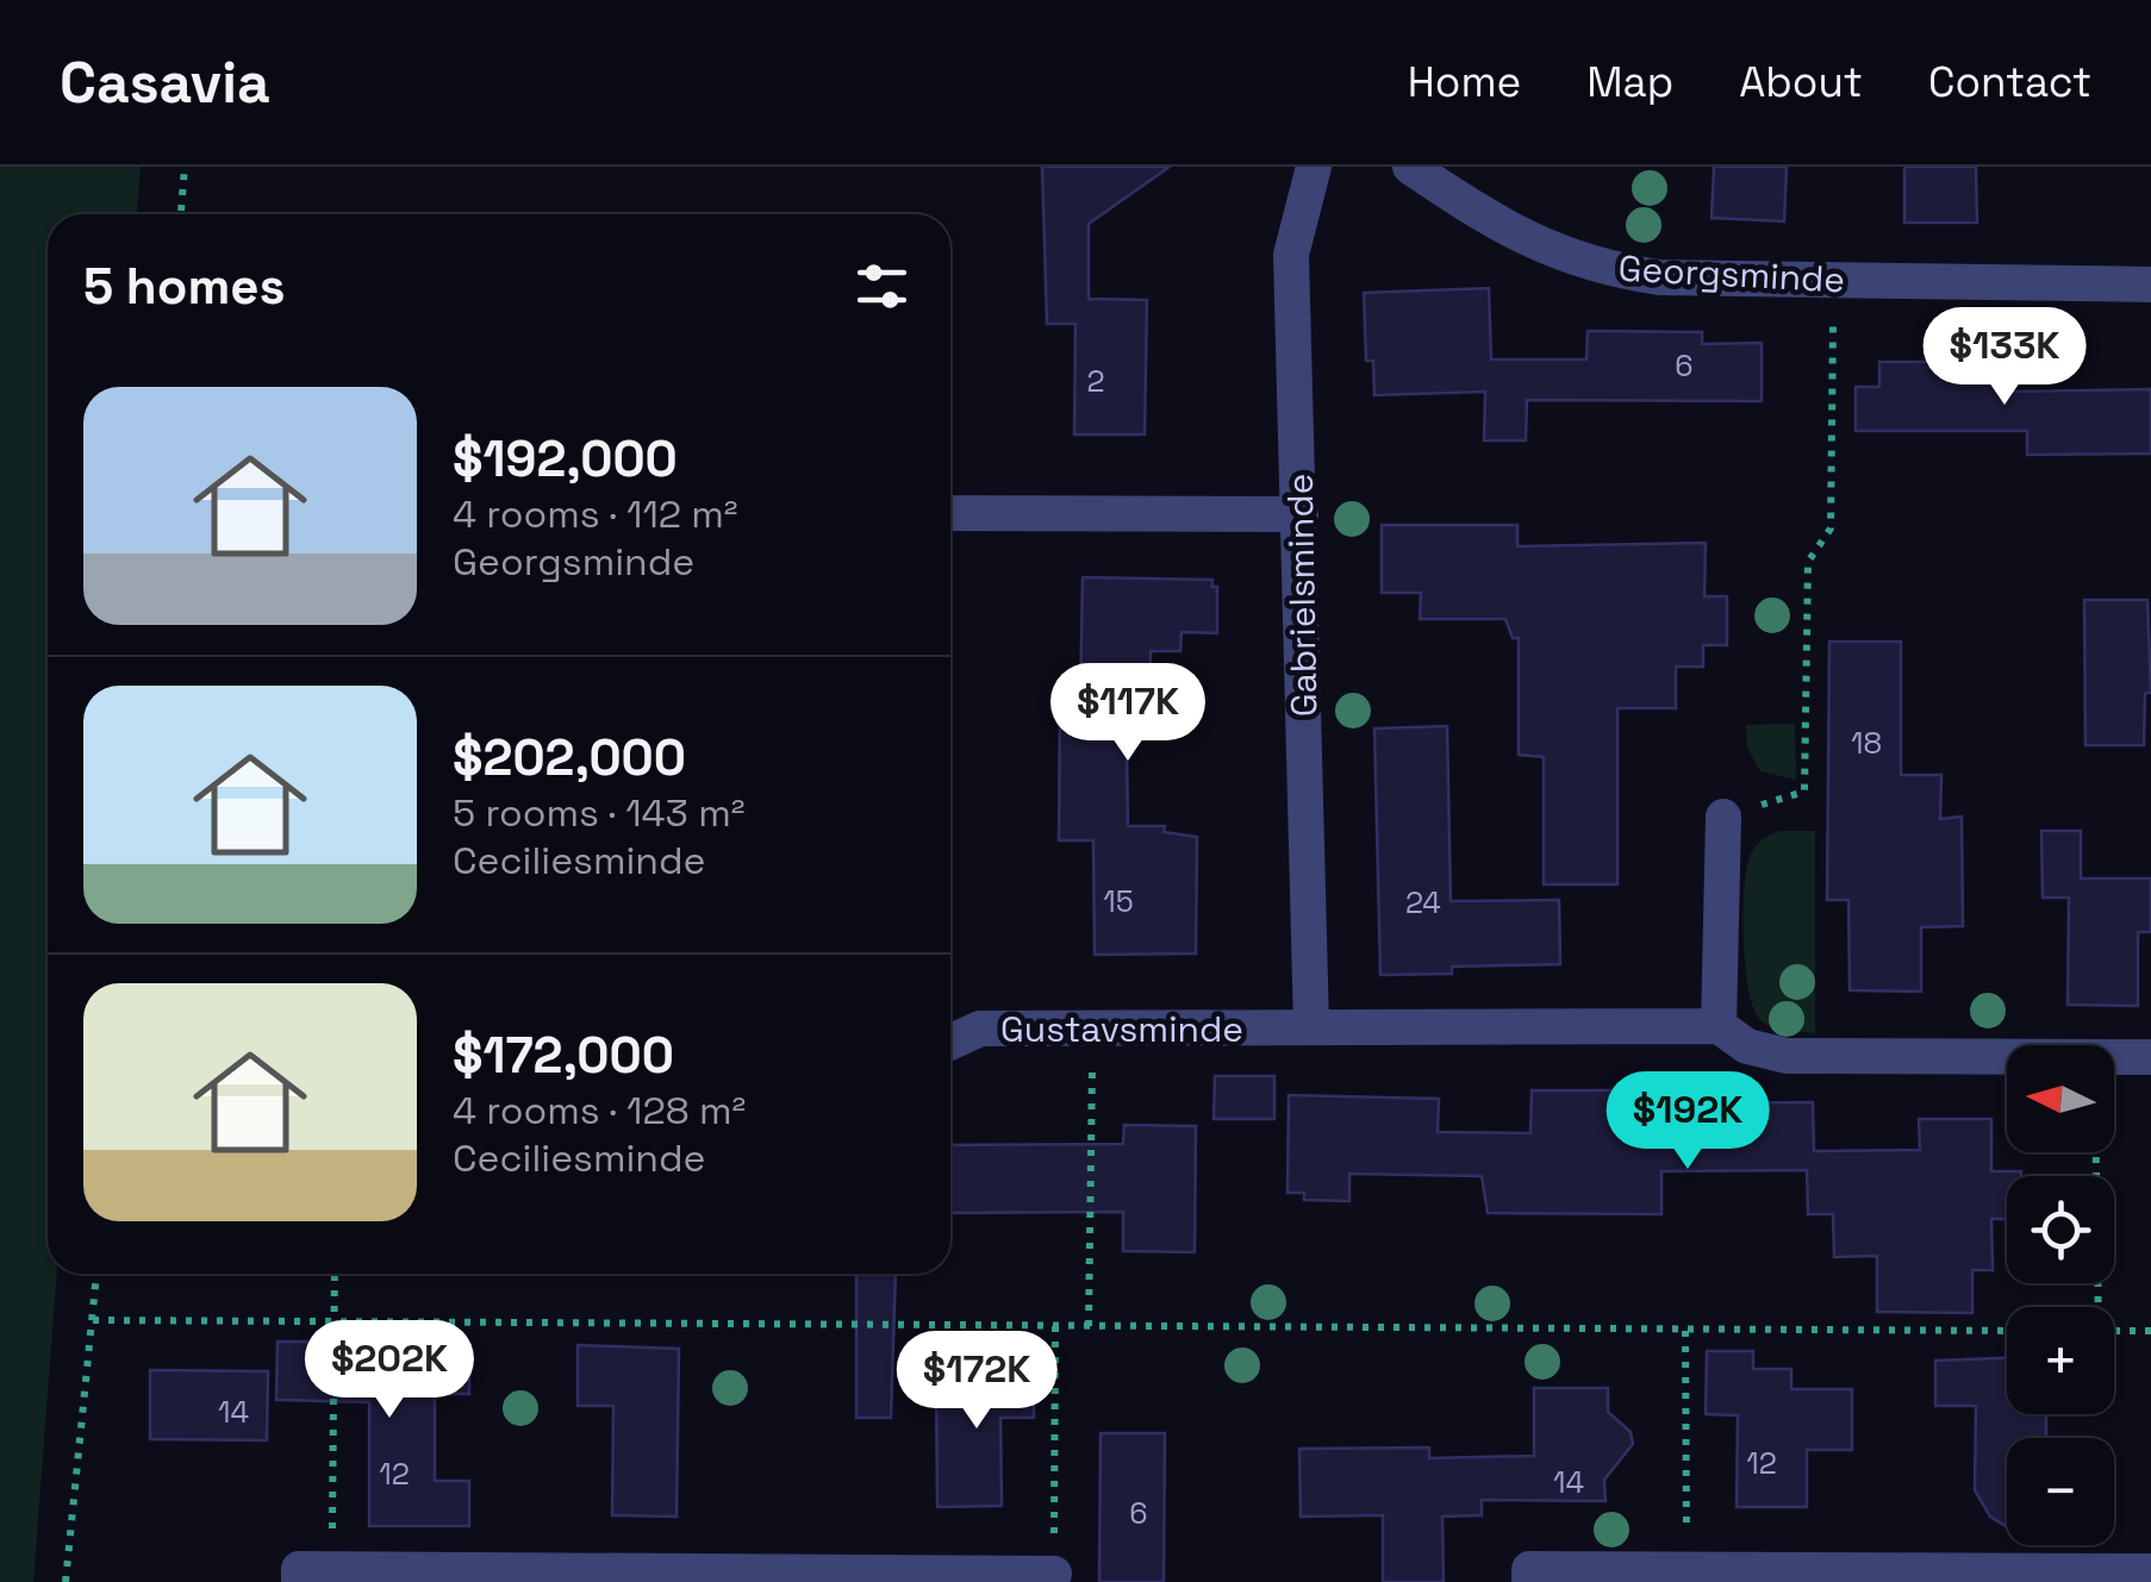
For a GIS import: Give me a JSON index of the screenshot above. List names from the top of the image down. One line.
{"streets":{"street":["Georgsminde","Gabrielsminde","Gustavsminde"]},"crossings":[["Gabrielsminde","Gustavsminde"]],"house_numbers":["6","2","18","15","24","14","12","12","14","6"],"north":"left","page":{"header":"Casavia","nav":["Home","Map","About","Contact"],"heading":"5 homes","price":["$133K","$117K","$192K","$202K","$172K"],"list":[{"name":"$192,000","note":"4 rooms · 112 m² · Georgsminde"},{"name":"$202,000","note":"5 rooms · 143 m² · Ceciliesminde"},{"name":"$172,000","note":"4 rooms · 128 m² · Ceciliesminde"}],"map_buttons":["+","−"]}}
